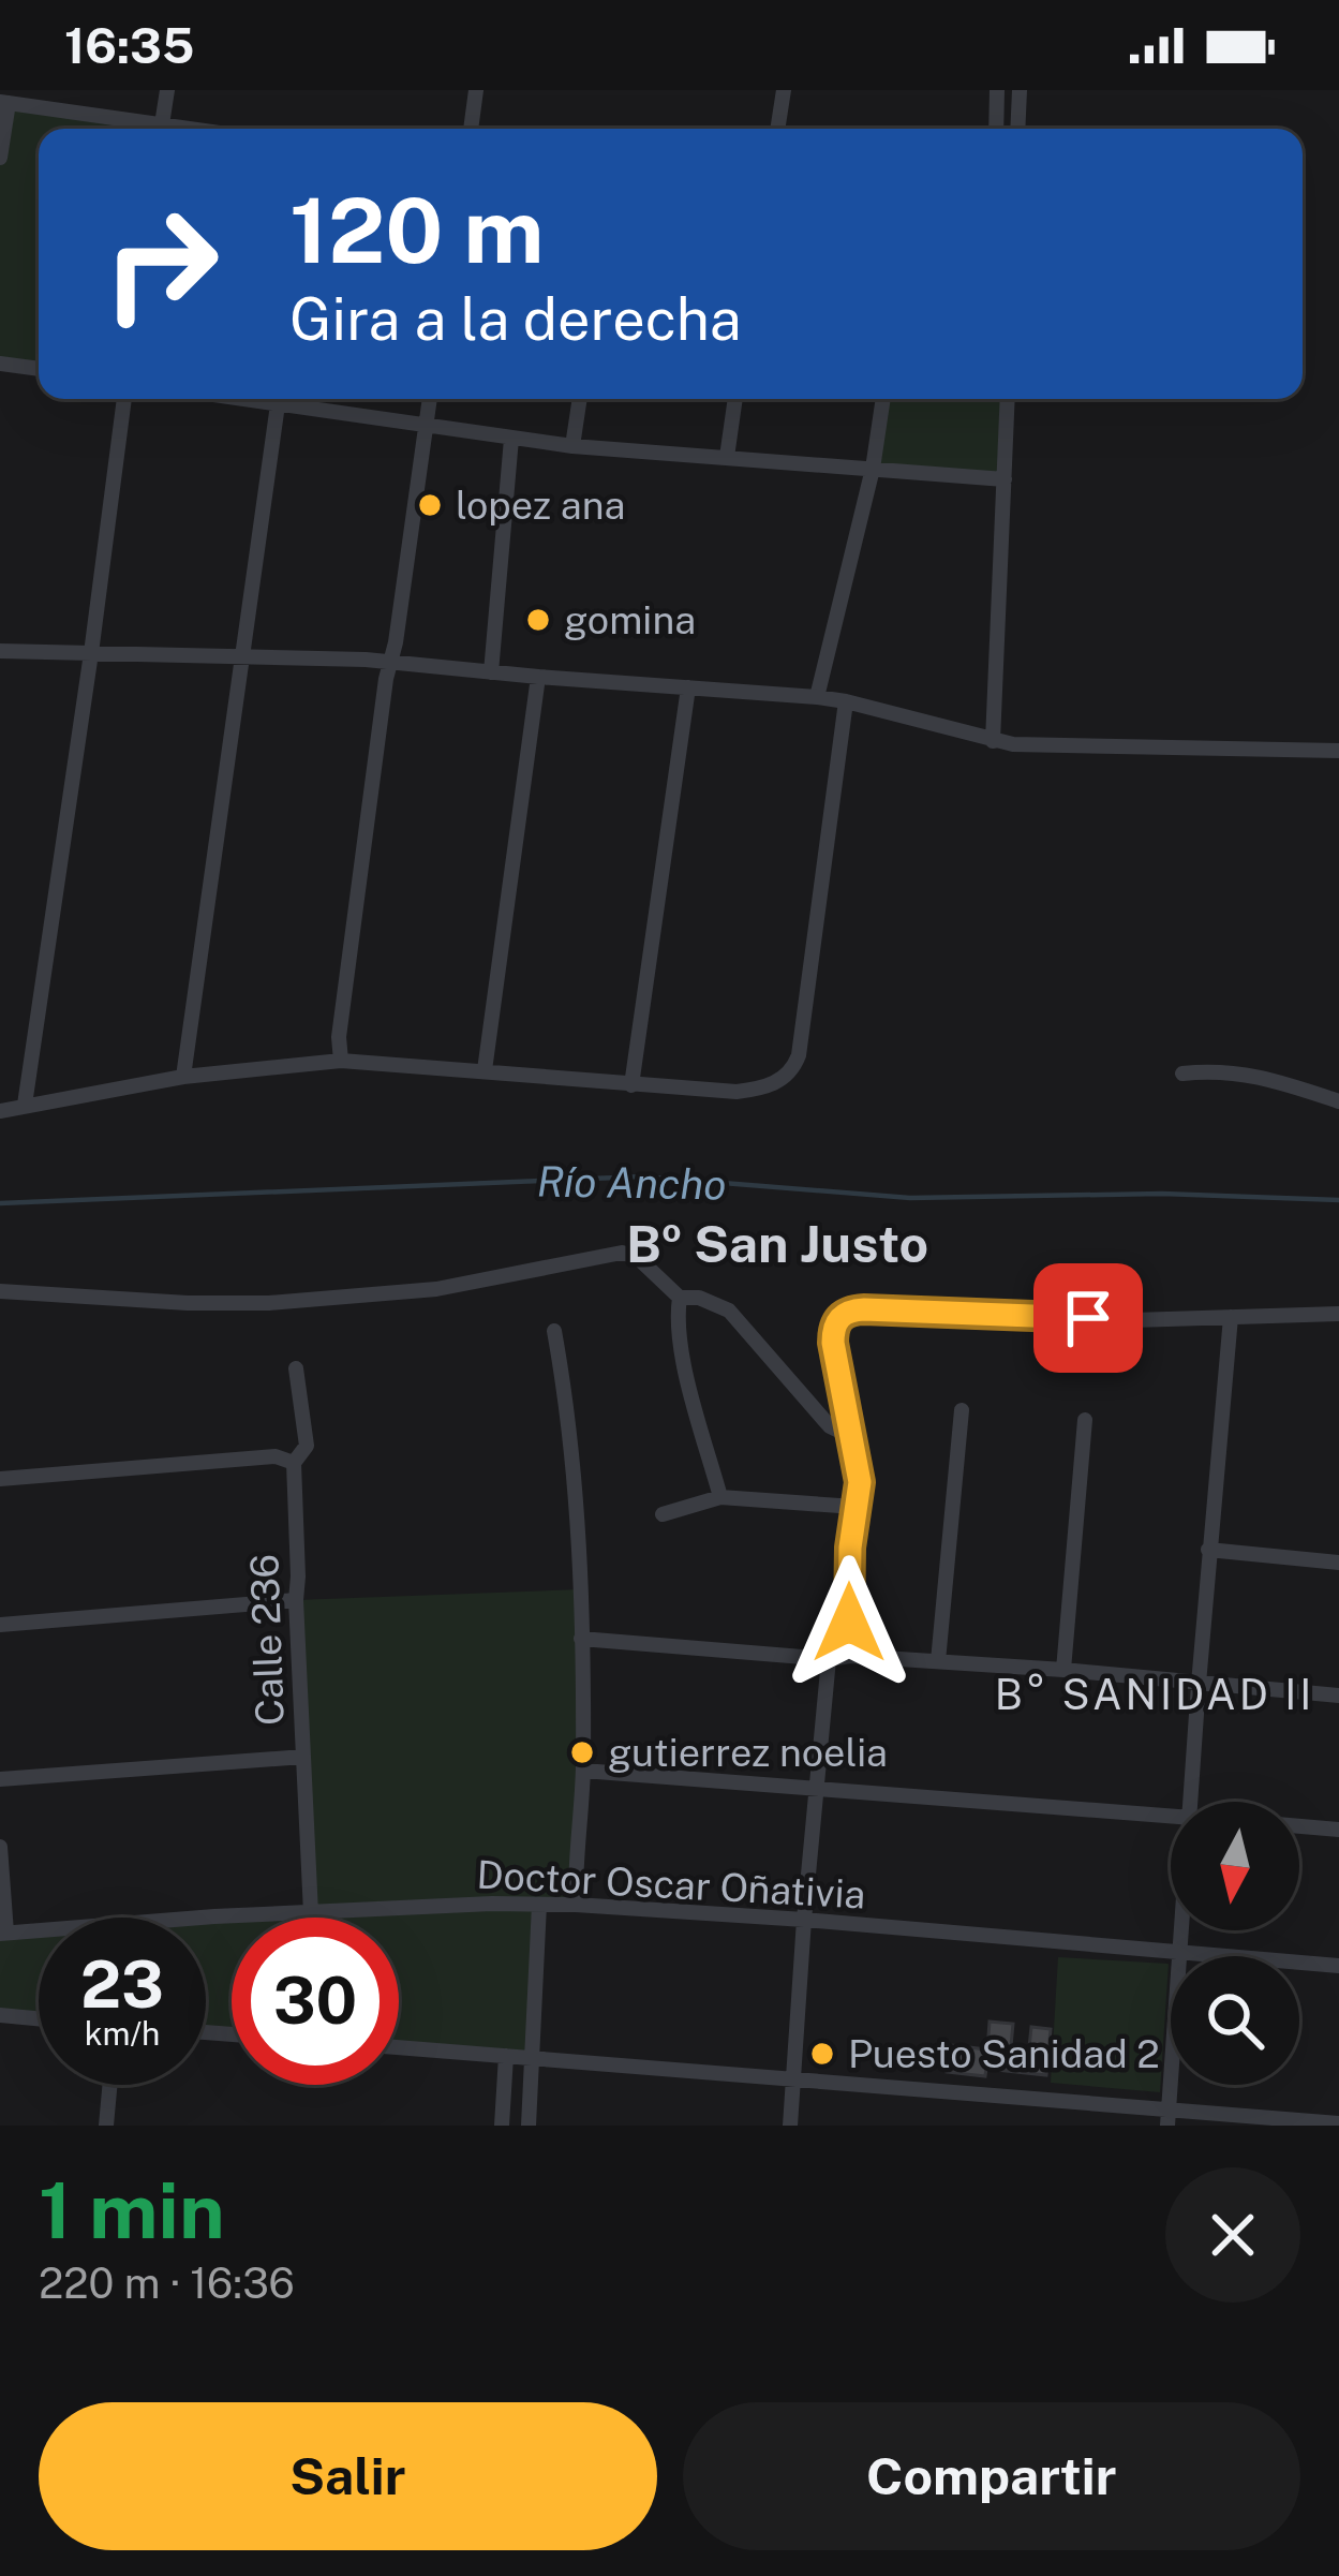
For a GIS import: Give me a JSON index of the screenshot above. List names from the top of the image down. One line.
{"streets":{"street":["Calle 236","Doctor Oscar Oñativia"]},"crossings":[["Calle 236","Doctor Oscar Oñativia"]],"districts":["Bº San Justo","B° SANIDAD II"],"water":["Río Ancho"],"places":["lopez ana","gomina","gutierrez noelia","Puesto Sanidad 2"],"north":"bottom","page":{"status":"16:35","turn":["120 m","Gira a la derecha"],"speed":"23 km/h","limit":"30","heading":["1 min","220 m · 16:36"],"buttons":["Salir","Compartir"]}}
